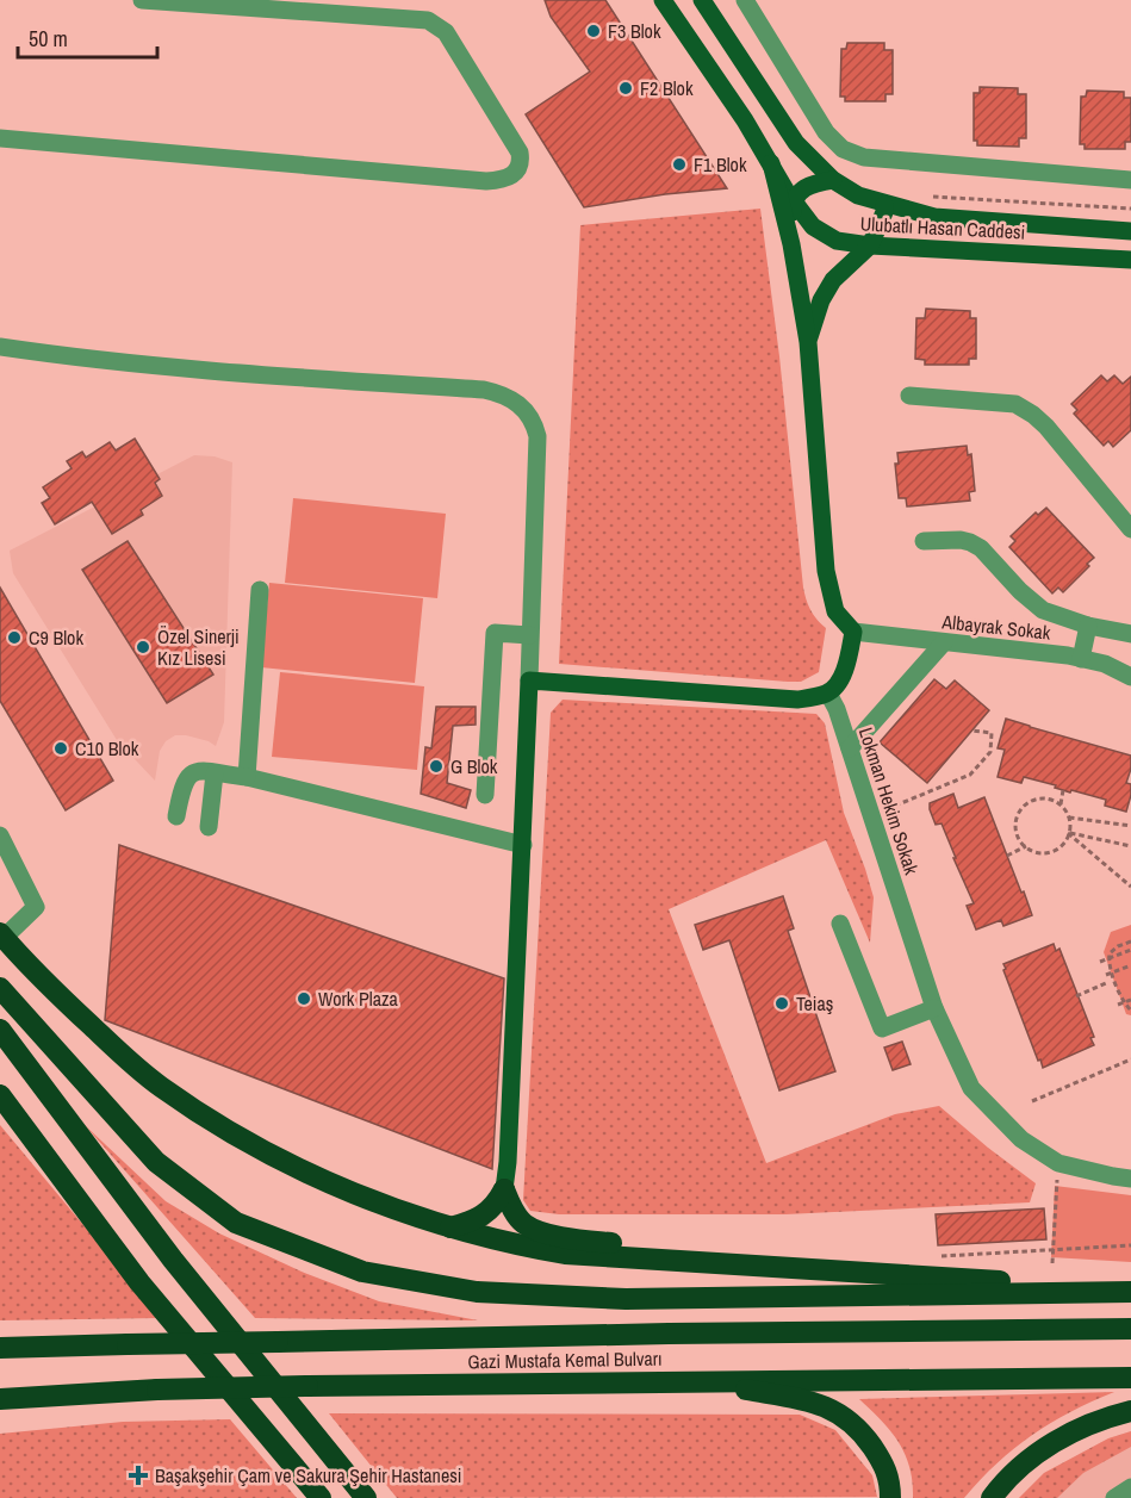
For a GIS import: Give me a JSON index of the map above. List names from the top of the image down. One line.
{"streets":{"highway":["Gazi Mustafa Kemal Bulvarı"],"main road":["Ulubatlı Hasan Caddesi"],"street":["Albayrak Sokak","Lokman Hekim Sokak"]},"places":{"other":["F3 Blok","F2 Blok","F1 Blok","C9 Blok","Özel Sinerji Kız Lisesi","C10 Blok","G Blok","Work Plaza","Teiaş"],"health":["Başakşehir Çam ve Sakura Şehir Hastanesi"]},"scale_bar":"50 m"}
